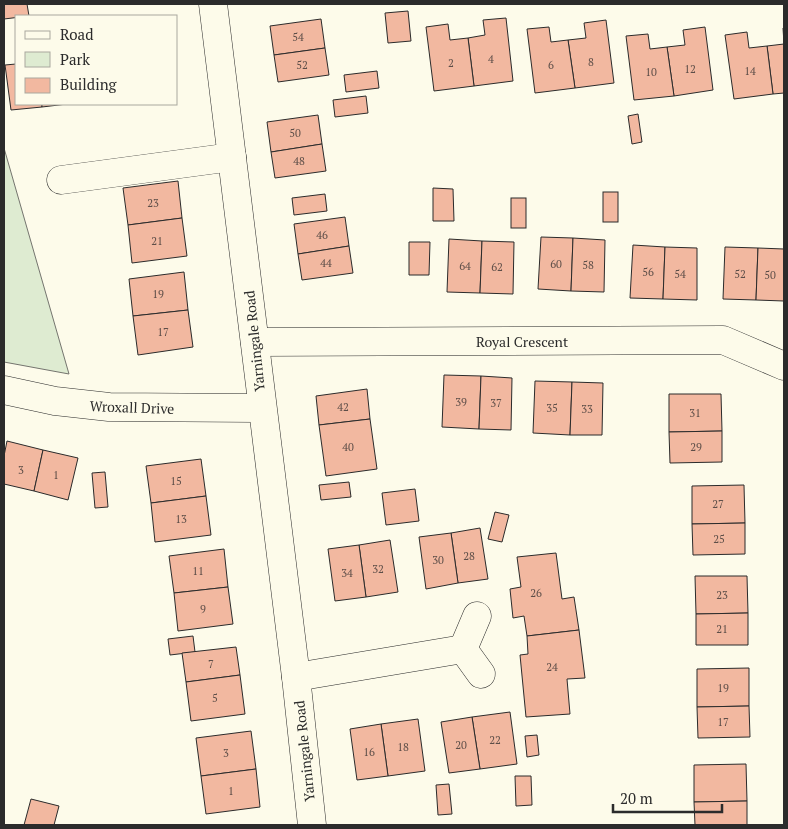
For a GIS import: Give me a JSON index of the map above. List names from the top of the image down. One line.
{"streets":{"street":["Yarningale Road","Royal Crescent","Wroxall Drive"]},"crossings":[["Yarningale Road","Royal Crescent"],["Yarningale Road","Wroxall Drive"]],"house_numbers":["54","4","8","2","52","6","12","14","10","50","48","23","46","21","44","60","58","64","62","56","54","52","50","19","17","39","37","42","35","33","31","40","29","3","1","15","27","13","25","28","30","32","11","34","26","23","9","21","7","24","19","5","17","22","20","18","16","3","1"],"legend":["Road","Park","Building"],"scale_bar":"20 m"}
